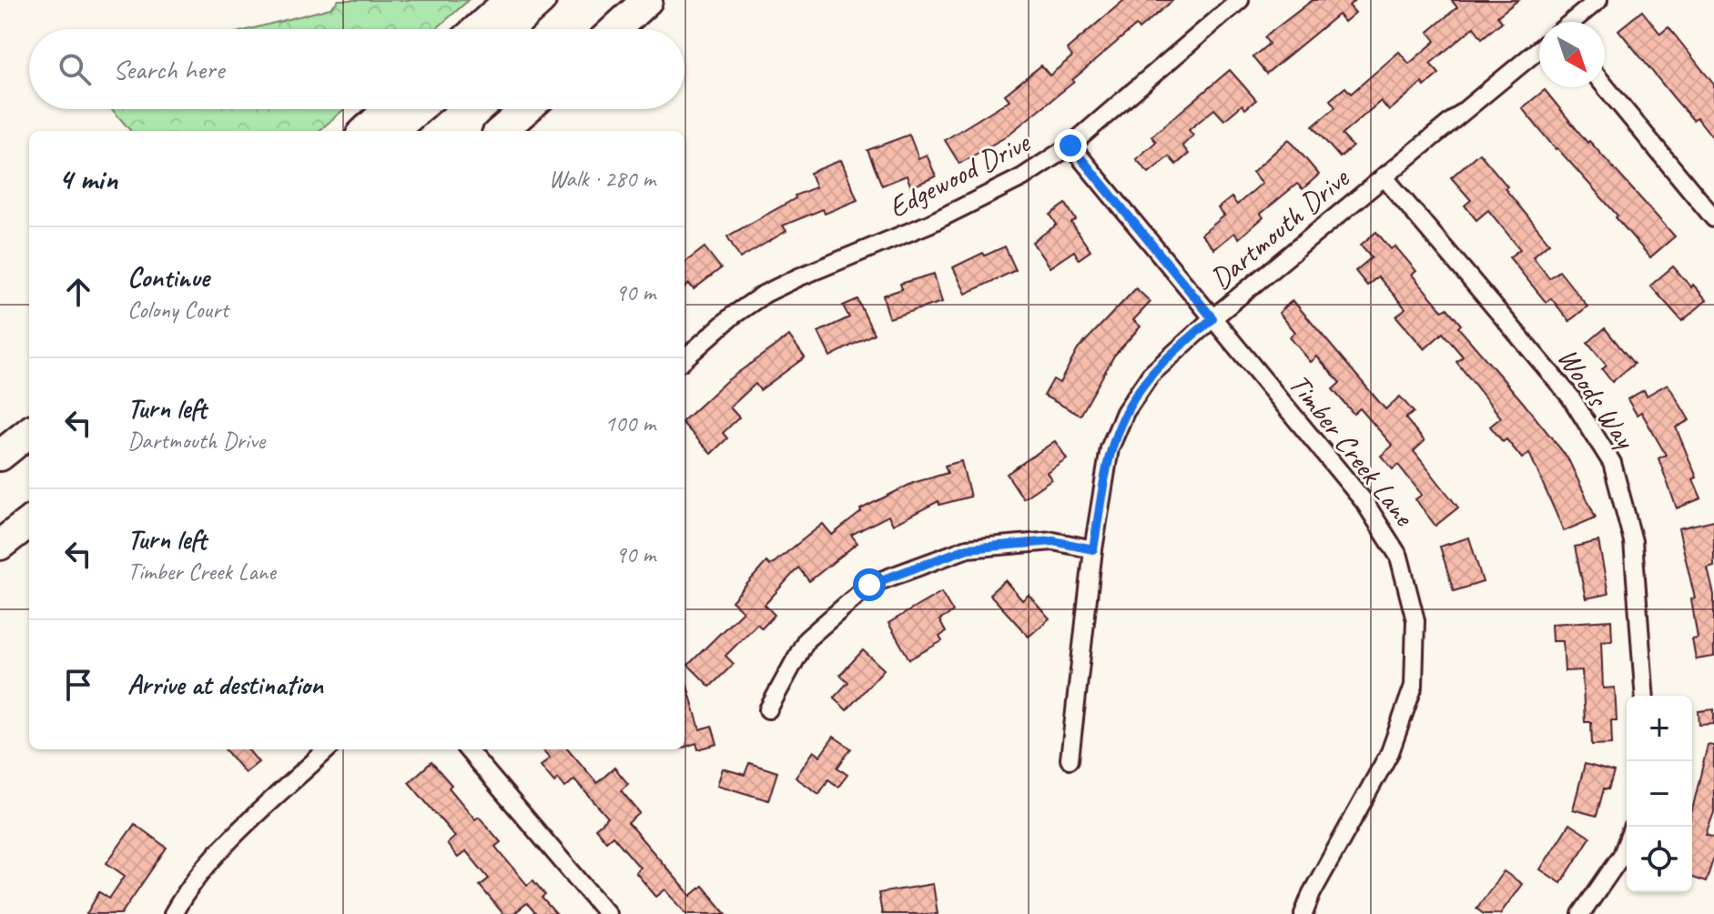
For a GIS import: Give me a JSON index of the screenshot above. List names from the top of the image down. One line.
{"streets":{"street":["Edgewood Drive","Dartmouth Drive","Woods Way","Timber Creek Lane"]},"crossings":[["Edgewood Drive","Timber Creek Lane"],["Dartmouth Drive","Woods Way"],["Dartmouth Drive","Timber Creek Lane"]],"north":"bottom right","page":{"search":"Search here","heading":["4 min","Walk · 280 m"],"list":[["Continue","Colony Court","90 m"],["Turn left","Dartmouth Drive","100 m"],["Turn left","Timber Creek Lane","90 m"],"Arrive at destination"],"map_buttons":["+","−"]}}
